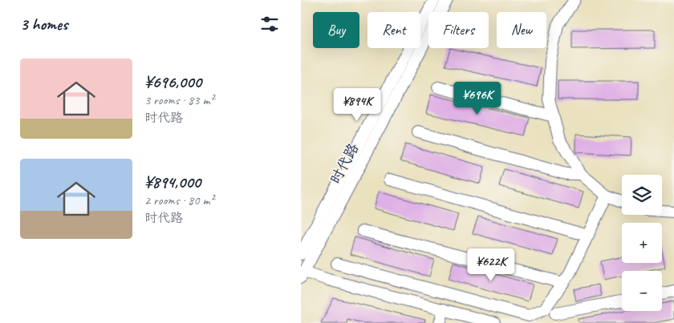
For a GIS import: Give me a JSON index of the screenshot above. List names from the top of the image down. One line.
{"streets":{"street":["时代路"]},"page":{"heading":"3 homes","chip":["Buy","Rent","Filters","New"],"list":[{"name":"¥696,000","note":"3 rooms · 83 m² · 时代路"},{"name":"¥894,000","note":"2 rooms · 80 m² · 时代路"}],"price":["¥696K","¥894K","¥622K"],"map_buttons":["+","−"]}}
